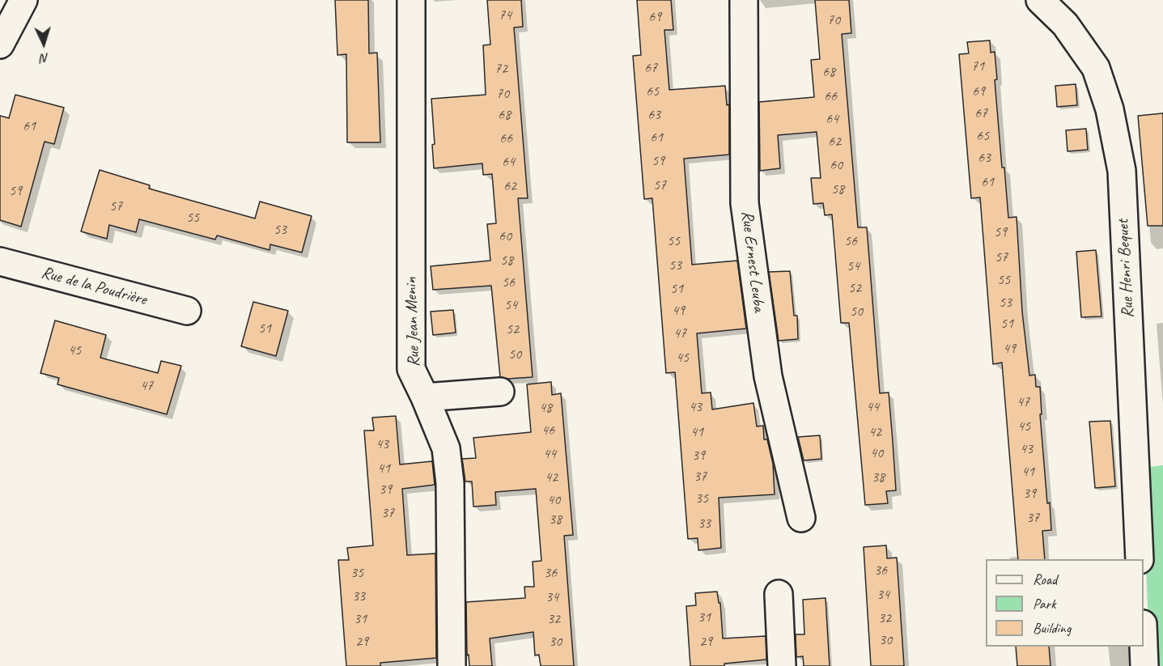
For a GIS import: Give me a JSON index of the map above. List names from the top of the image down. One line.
{"streets":{"street":["Rue Ernest Leuba","Rue Henri Bequet","Rue de la Poudrière","Rue Jean Menin"]},"house_numbers":["74","69","70","71","67","72","68","65","69","70","66","67","68","63","64","61","65","61","66","62","63","59","64","60","61","57","62","58","59","57","55","53","59","60","55","56","57","58","53","54","55","56","52","51","53","54","49","50","51","51","52","47","49","45","50","45","47","47","43","44","48","45","46","41","42","43","43","40","44","39","41","41","37","42","38","39","39","35","40","37","37","38","33","36","35","36","34","33","34","31","32","31","32","30","29","30","29"],"legend":["Road","Park","Building"],"north":"bottom"}
